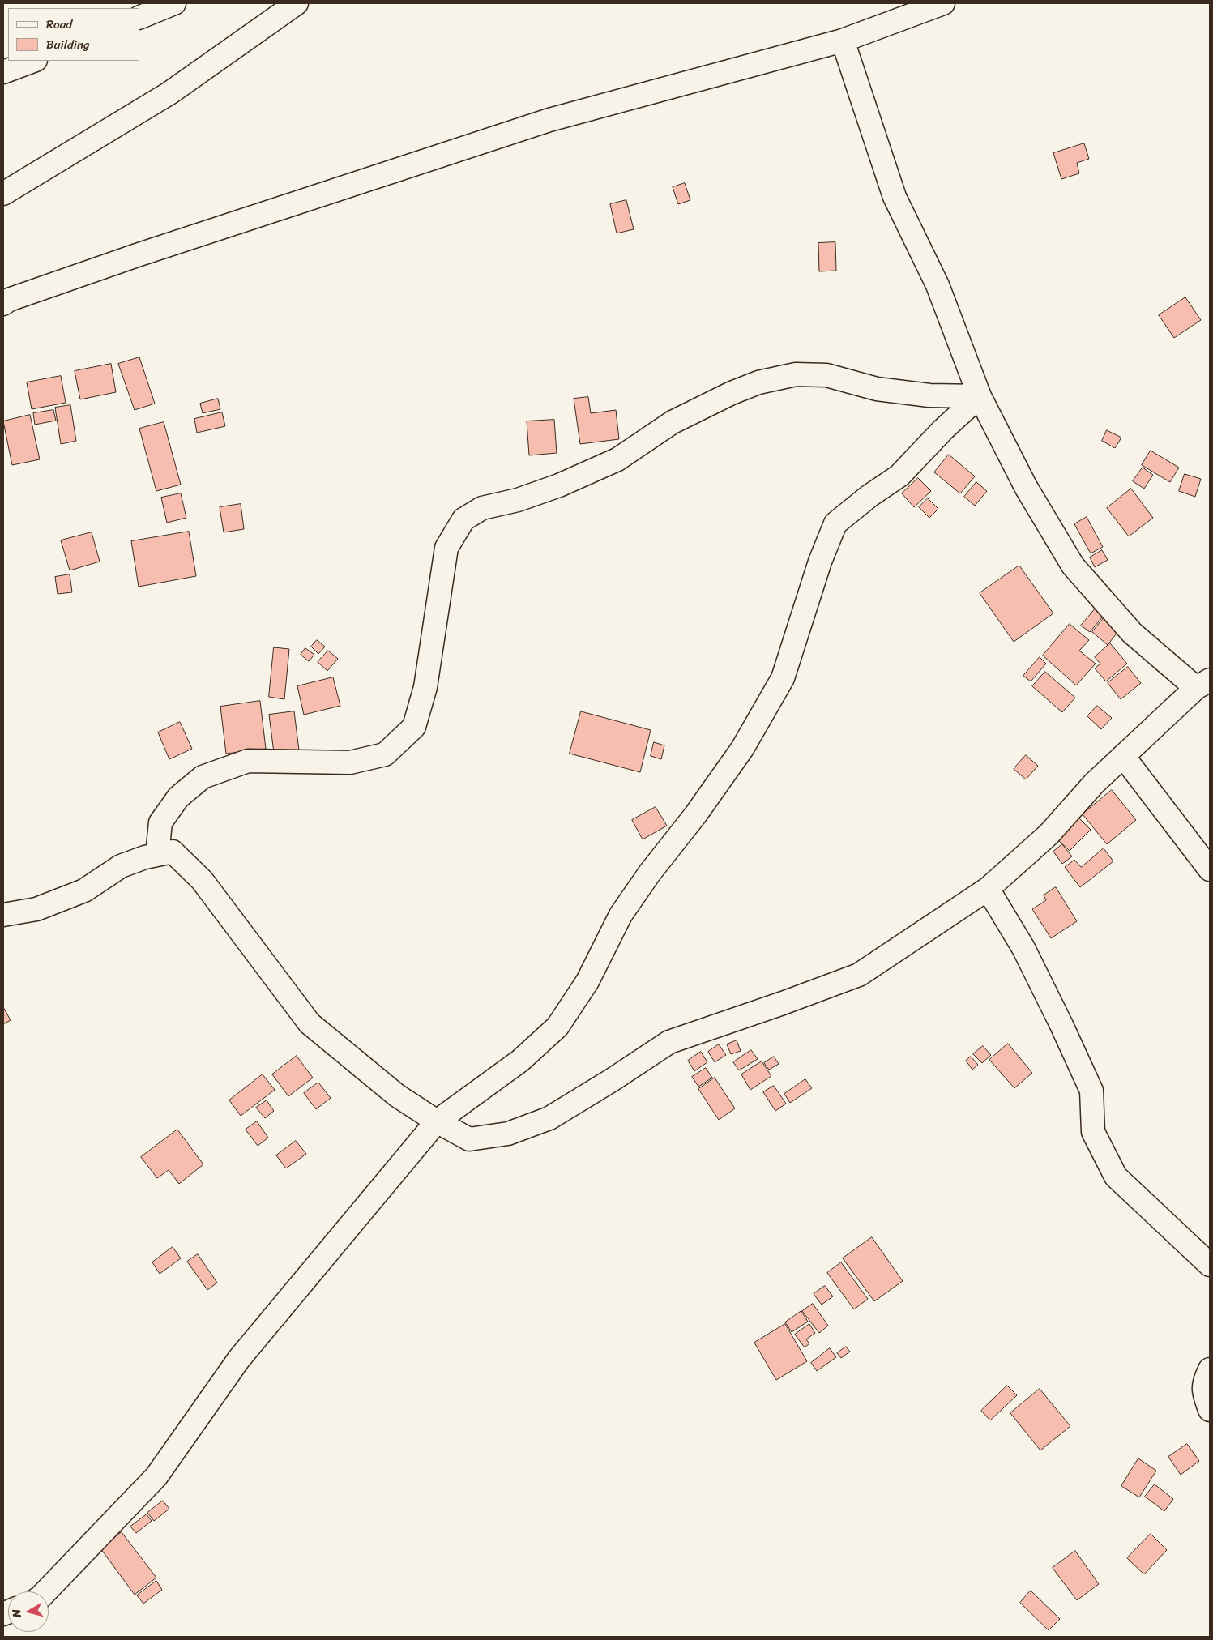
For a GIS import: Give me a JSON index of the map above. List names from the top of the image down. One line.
{"legend":["Road","Building"],"north":"left"}
